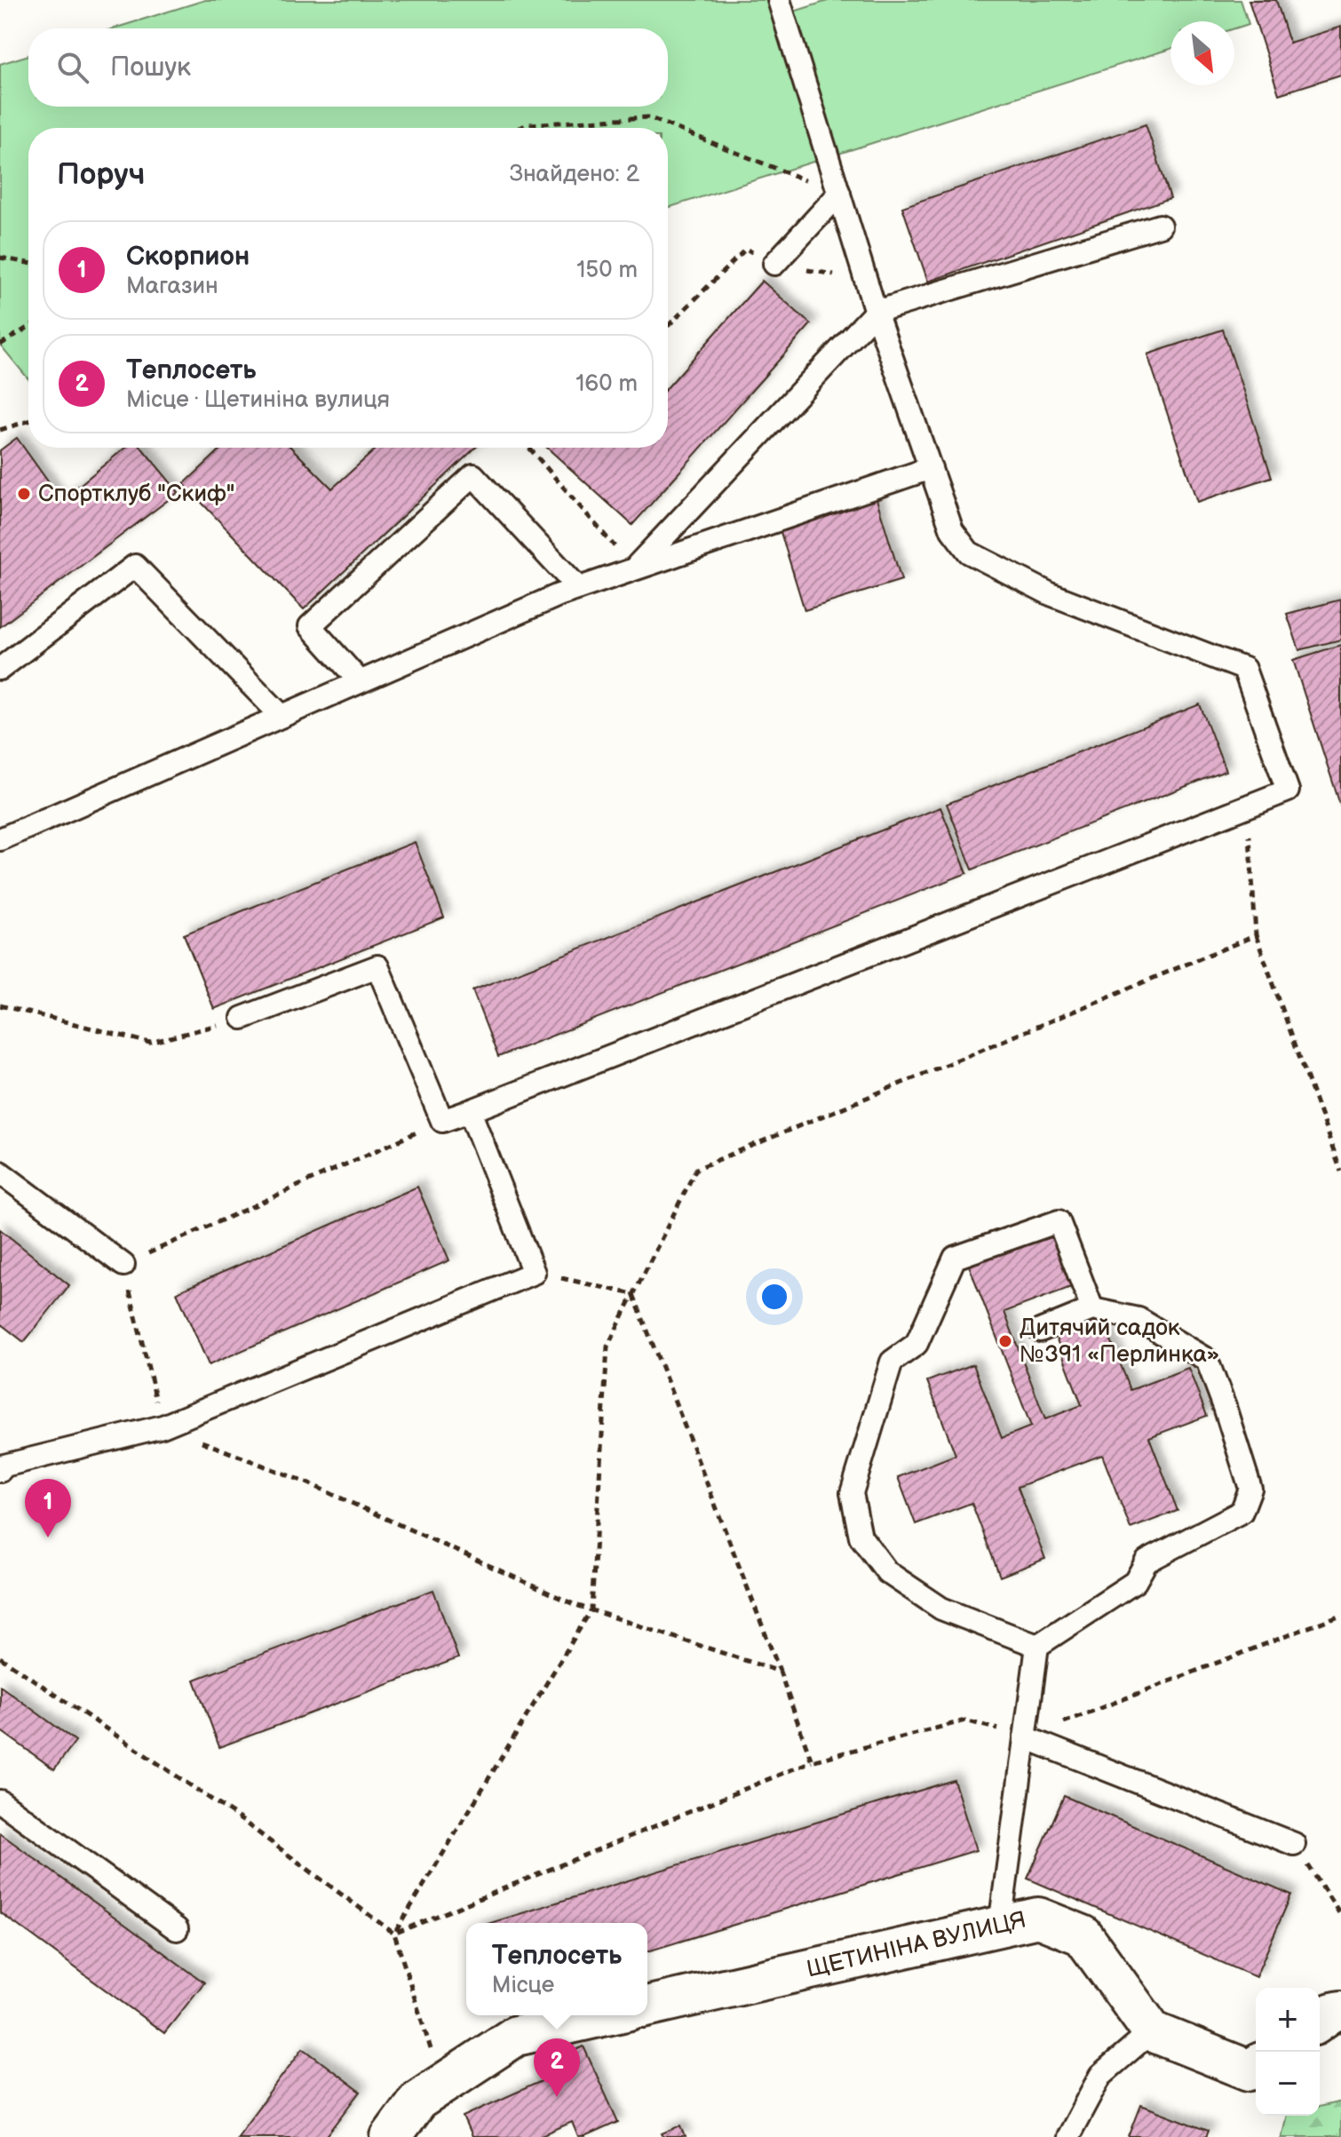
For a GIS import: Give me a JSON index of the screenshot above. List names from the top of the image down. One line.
{"streets":{"street":["ЩЕТИНІНА ВУЛИЦЯ"]},"places":["Спортклуб \"Скиф\"","Дитячий садок №391 «Перлинка»"],"north":"bottom right","page":{"search":"Пошук","heading":["Поруч","Знайдено: 2"],"list":[{"mark":"1","name":"Скорпион","note":"Магазин","value":"150 m"},{"mark":"2","name":"Теплосеть","note":"Місце · Щетиніна вулиця","value":"160 m"}],"pins":["1","2"],"popup":["Теплосеть","Місце"],"map_buttons":["+","−"]}}
